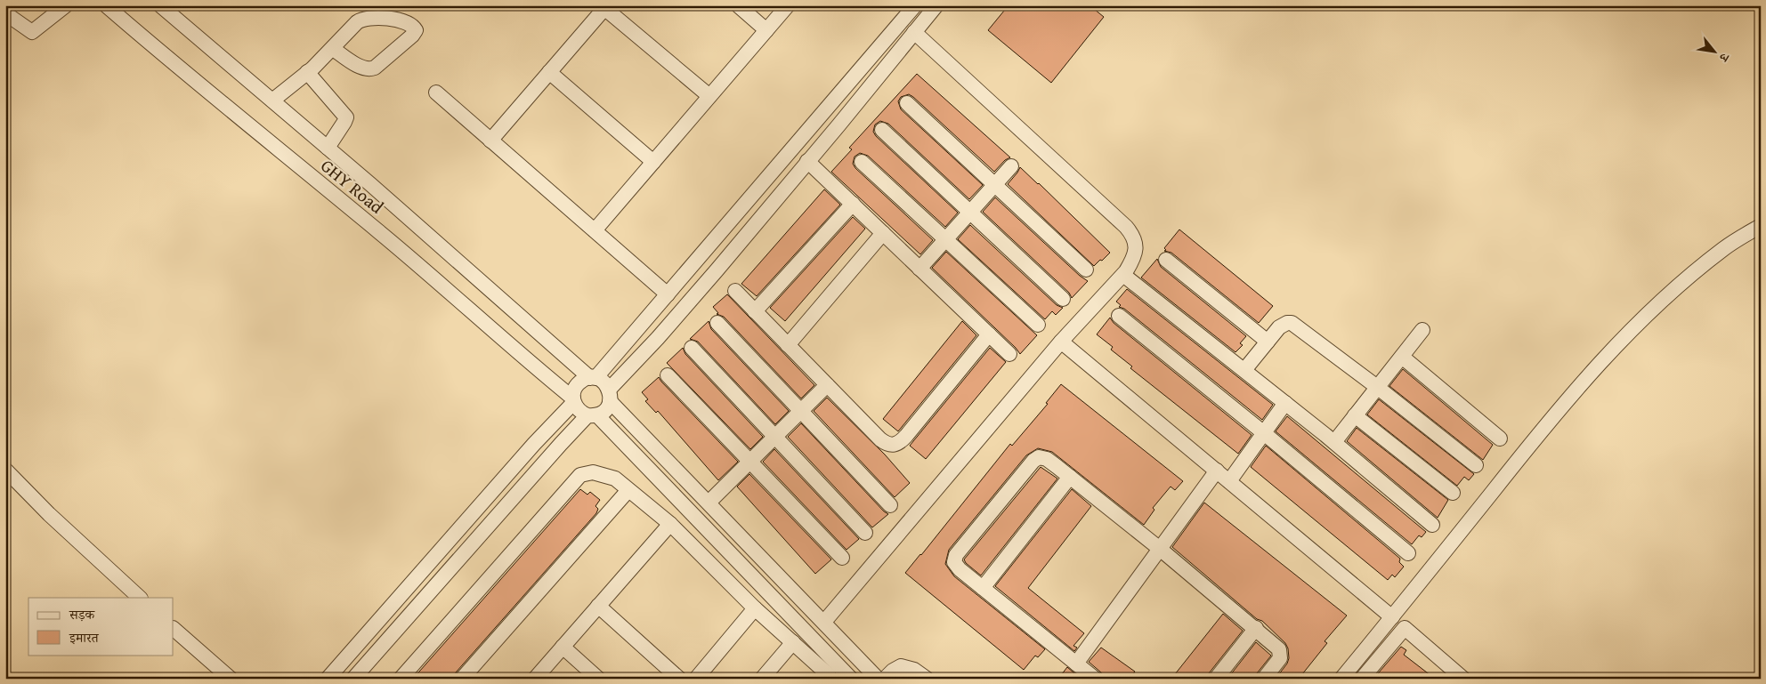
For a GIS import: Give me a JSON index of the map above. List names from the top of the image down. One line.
{"streets":{"street":["GHY Road"]},"legend":["सड़क","इमारत"],"north":"bottom right"}
